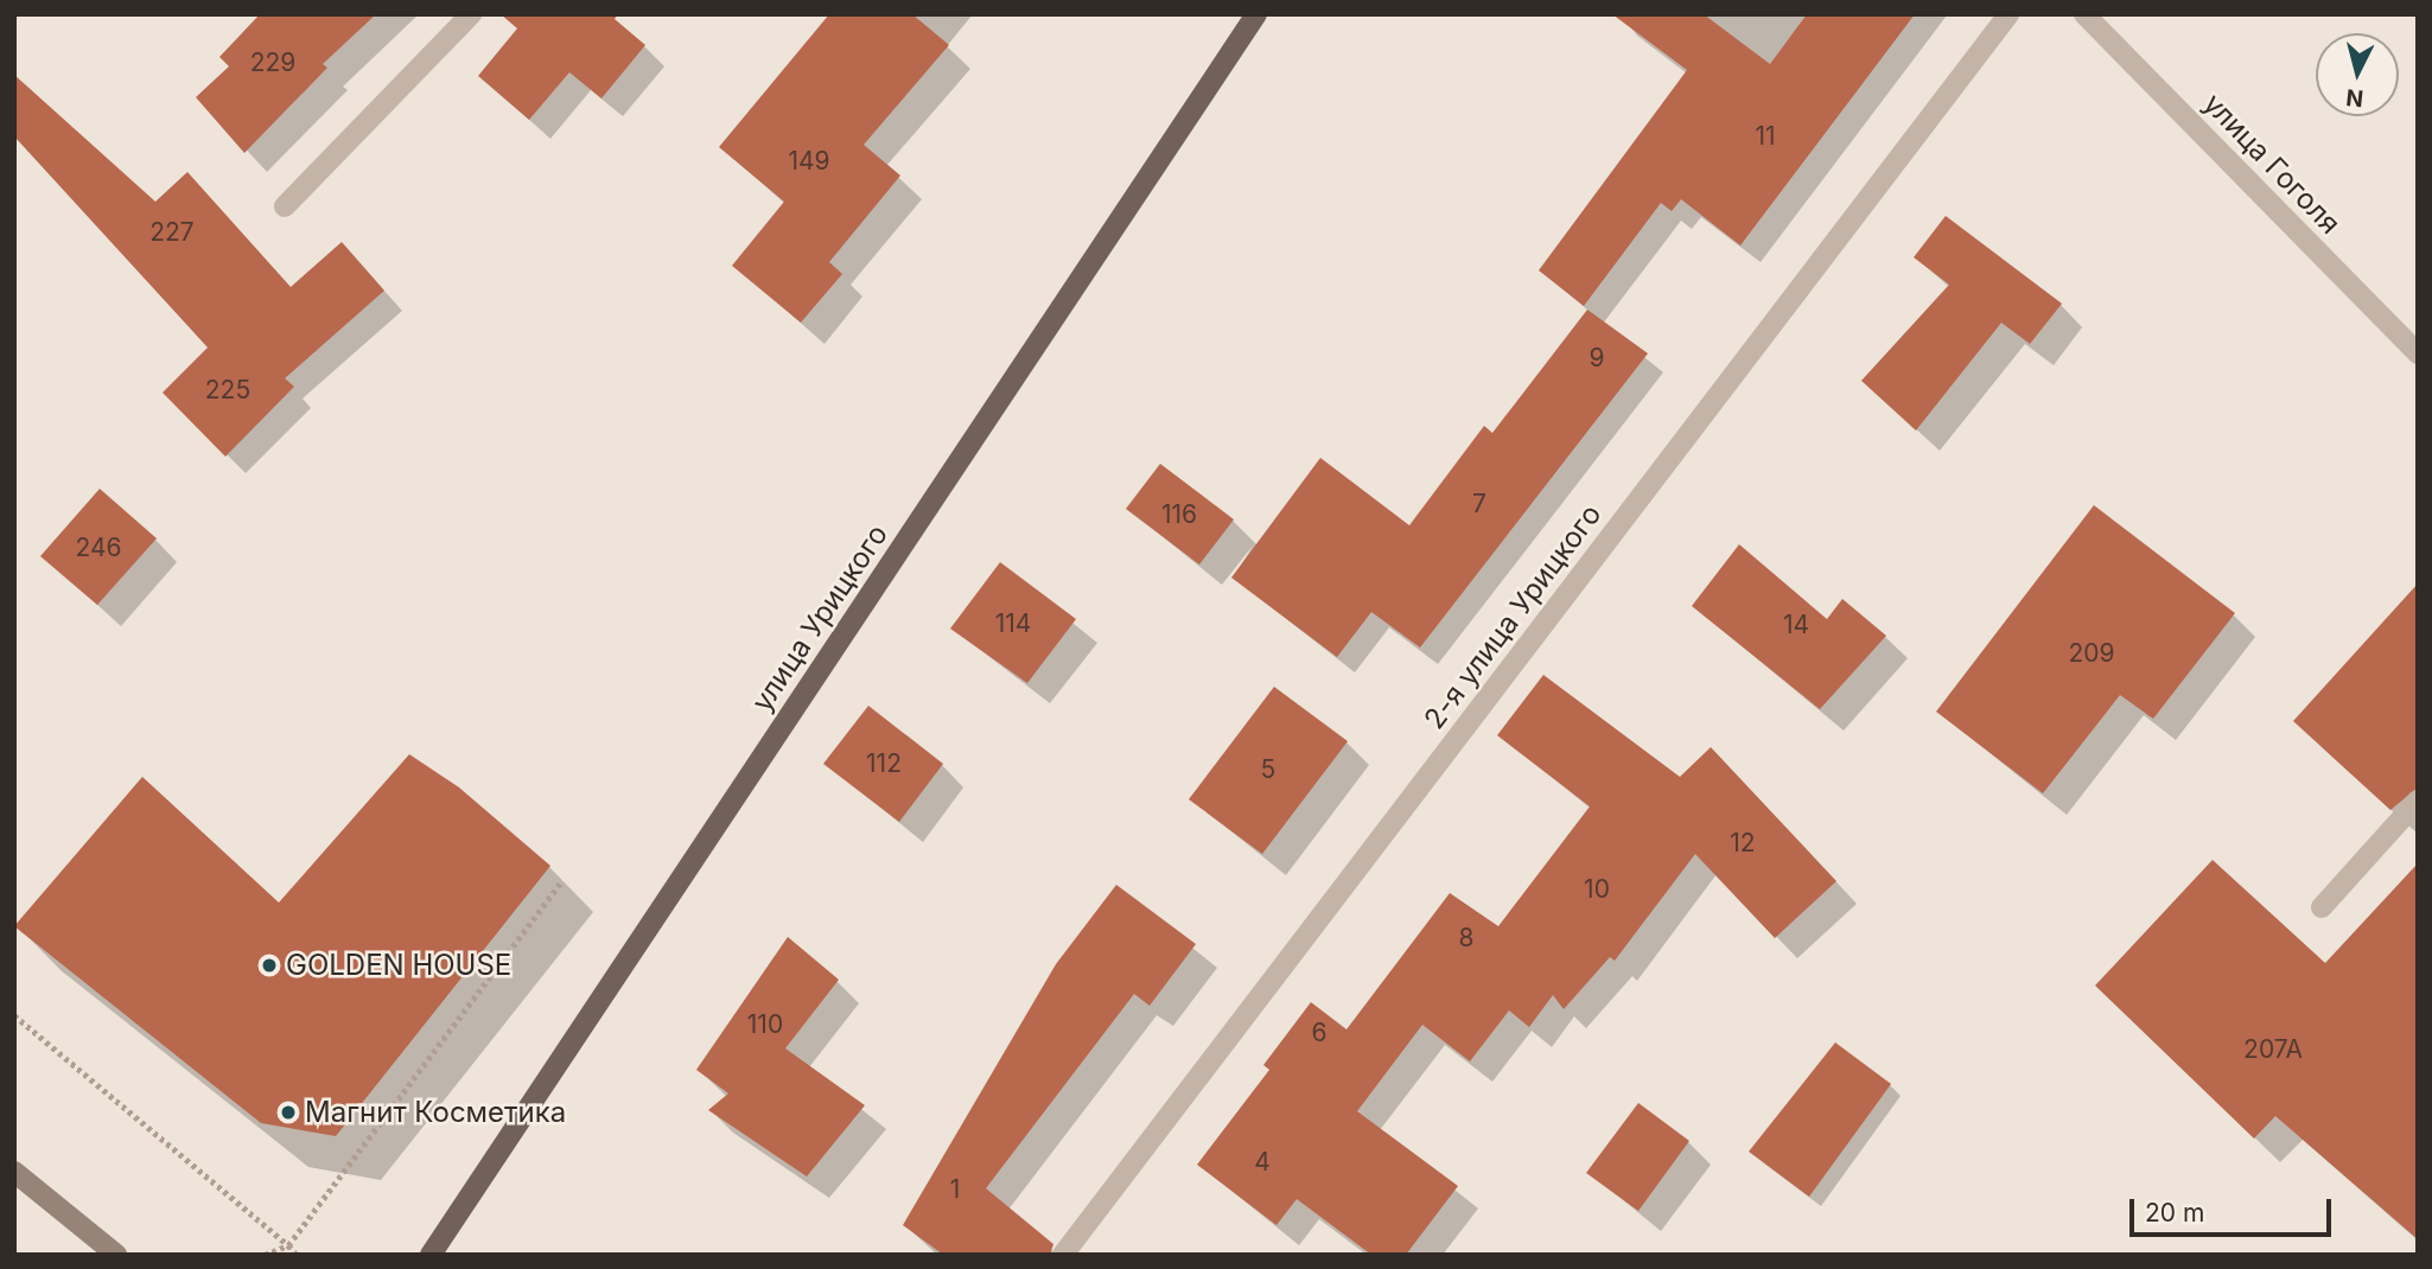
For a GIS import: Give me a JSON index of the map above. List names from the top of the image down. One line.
{"streets":{"main road":["улица Урицкого"],"street":["улица Гоголя","2-я улица Урицкого"]},"places":["GOLDEN HOUSE","Магнит Косметика"],"house_numbers":["229","11","149","227","9","225","7","116","246","114","14","209","112","5","12","10","8","110","6","207А","4","1"],"scale_bar":"20 m","north":"bottom"}
